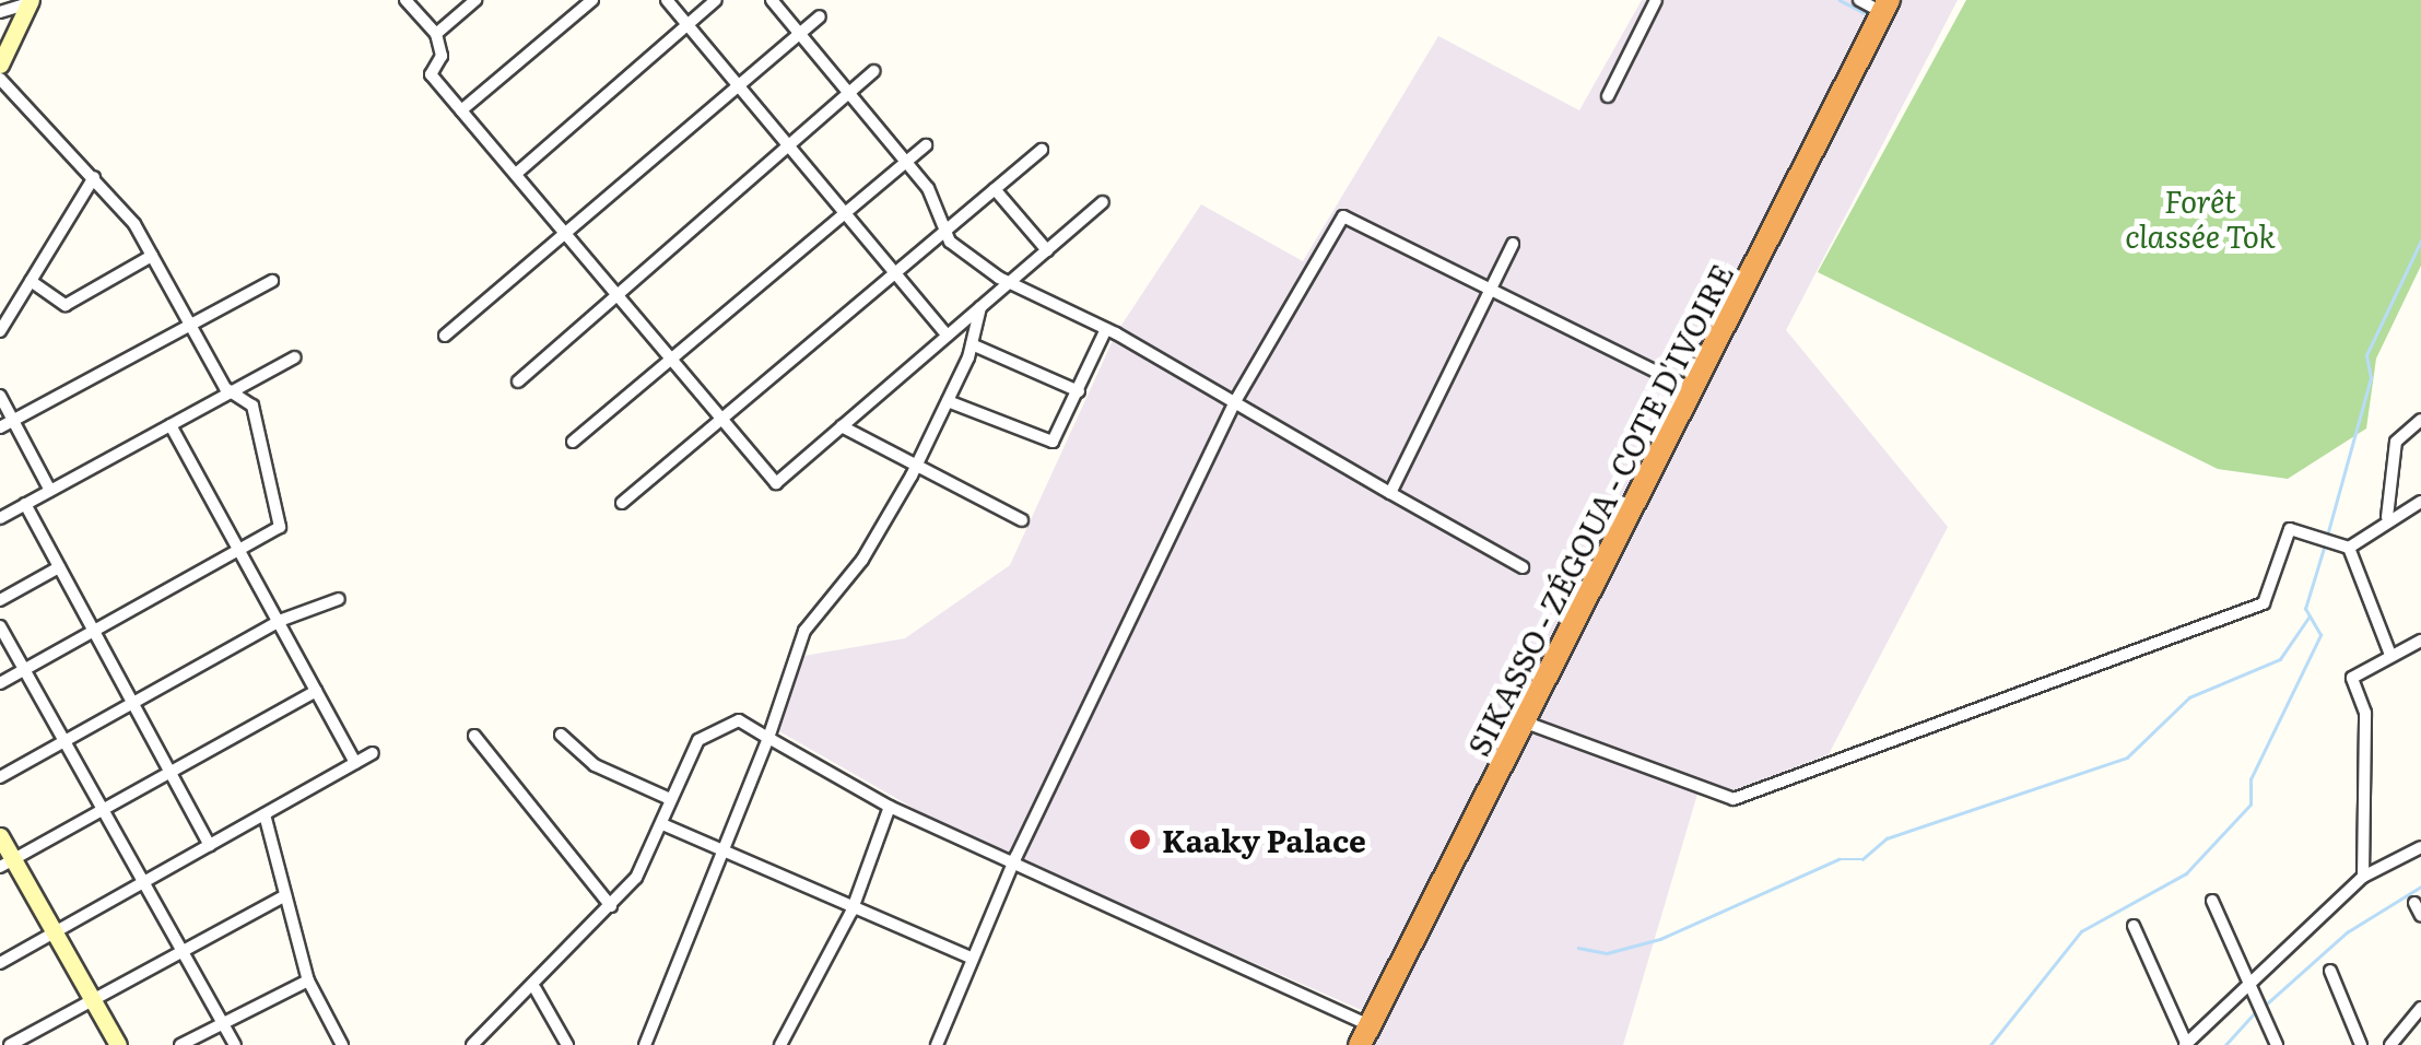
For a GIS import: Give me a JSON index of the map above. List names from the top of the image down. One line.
{"streets":{"highway":["SIKASSO - ZÉGOUA - COTE D'IVOIRE"]},"parks":["Forêt classée Tok"],"places":["Kaaky Palace"]}
